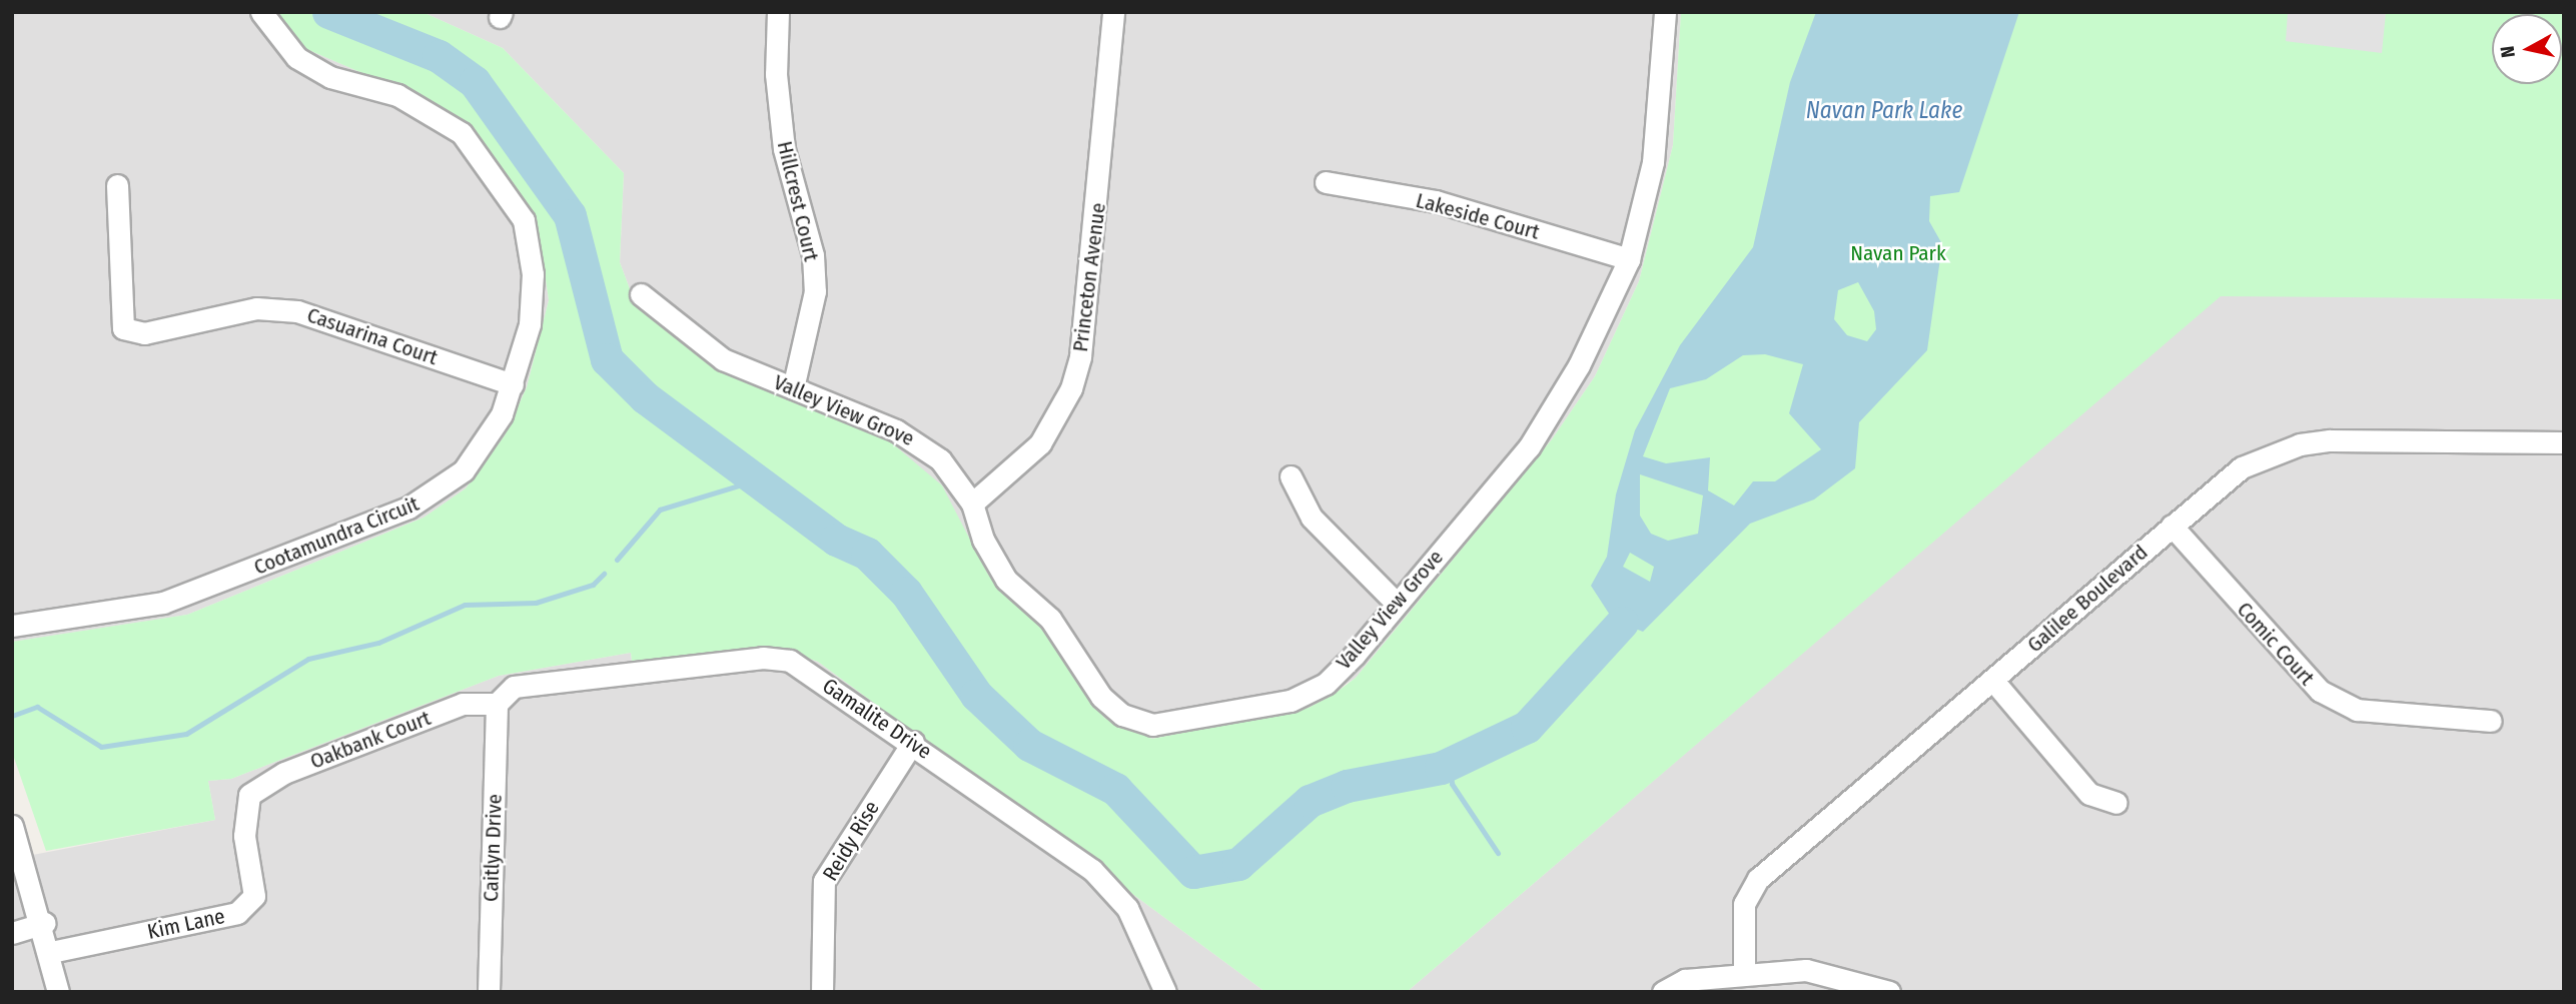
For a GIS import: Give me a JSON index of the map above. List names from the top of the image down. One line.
{"streets":{"street":["Hillcrest Court","Lakeside Court","Princeton Avenue","Casuarina Court","Valley View Grove","Cootamundra Circuit","Galilee Boulevard","Comic Court","Gamalite Drive","Oakbank Court","Reidy Rise","Caitlyn Drive","Kim Lane"]},"crossings":[["Hillcrest Court","Valley View Grove"],["Lakeside Court","Valley View Grove"],["Princeton Avenue","Valley View Grove"],["Casuarina Court","Cootamundra Circuit"],["Galilee Boulevard","Comic Court"],["Gamalite Drive","Oakbank Court"],["Gamalite Drive","Reidy Rise"],["Gamalite Drive","Caitlyn Drive"],["Oakbank Court","Caitlyn Drive"],["Oakbank Court","Kim Lane"]],"water":["Navan Park Lake"],"parks":["Navan Park"],"north":"left"}
